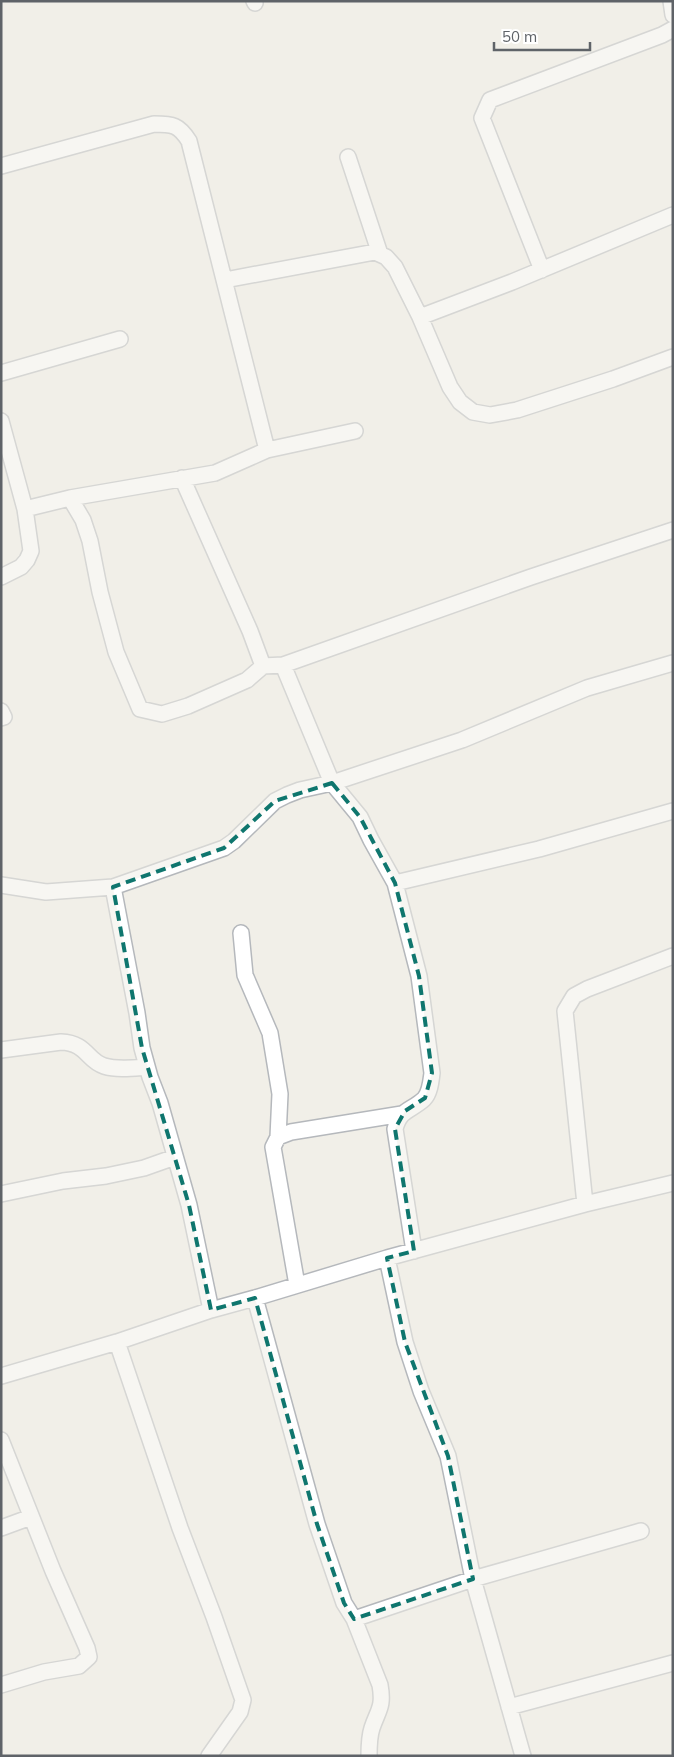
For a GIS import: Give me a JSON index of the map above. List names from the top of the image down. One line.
{"scale_bar":"50 m"}
